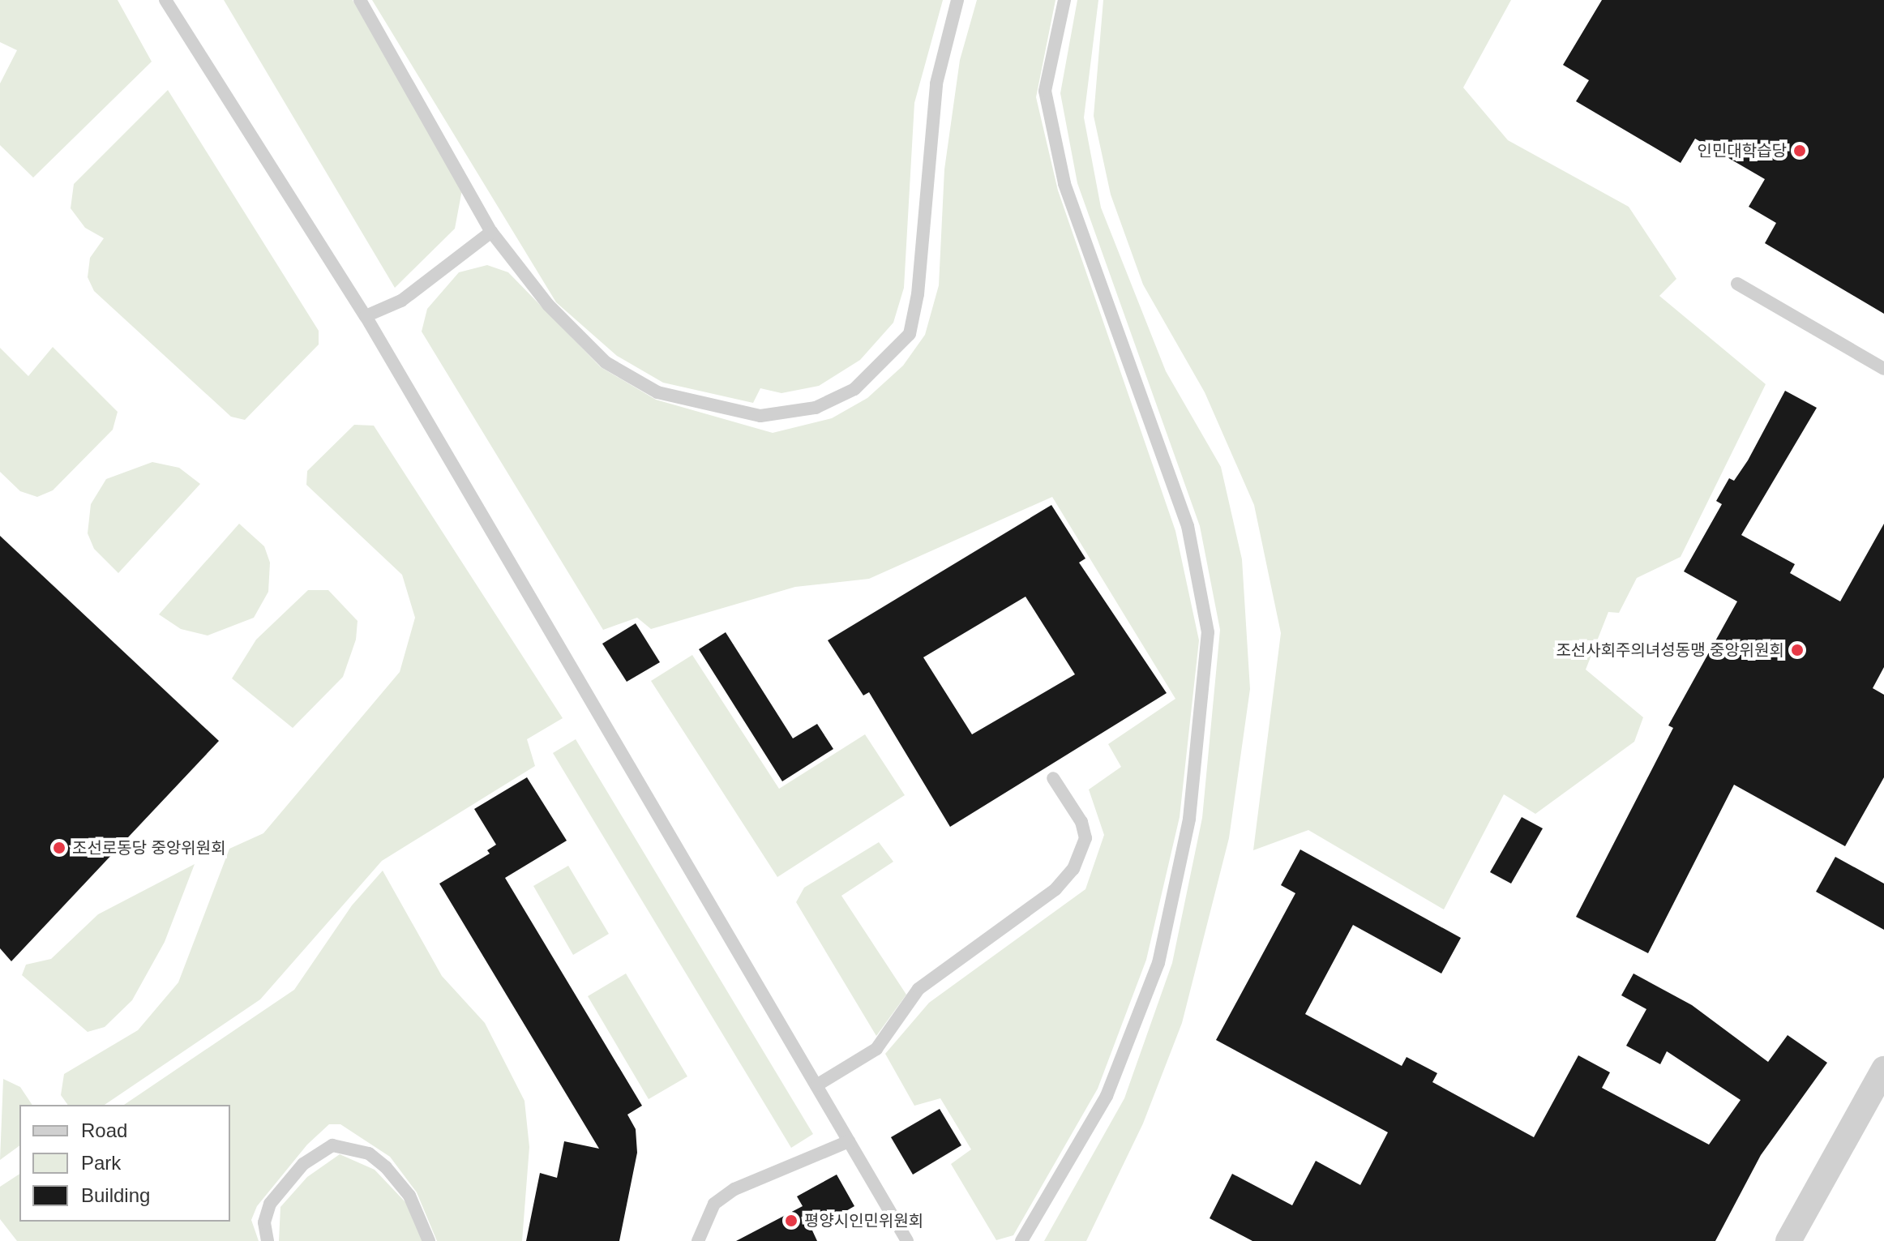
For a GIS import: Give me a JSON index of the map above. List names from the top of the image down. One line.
{"places":["인민대학습당","조선사회주의녀성동맹 중앙위원회","조선로동당 중앙위원회","평양시인민위원회"],"legend":["Road","Park","Building"]}
